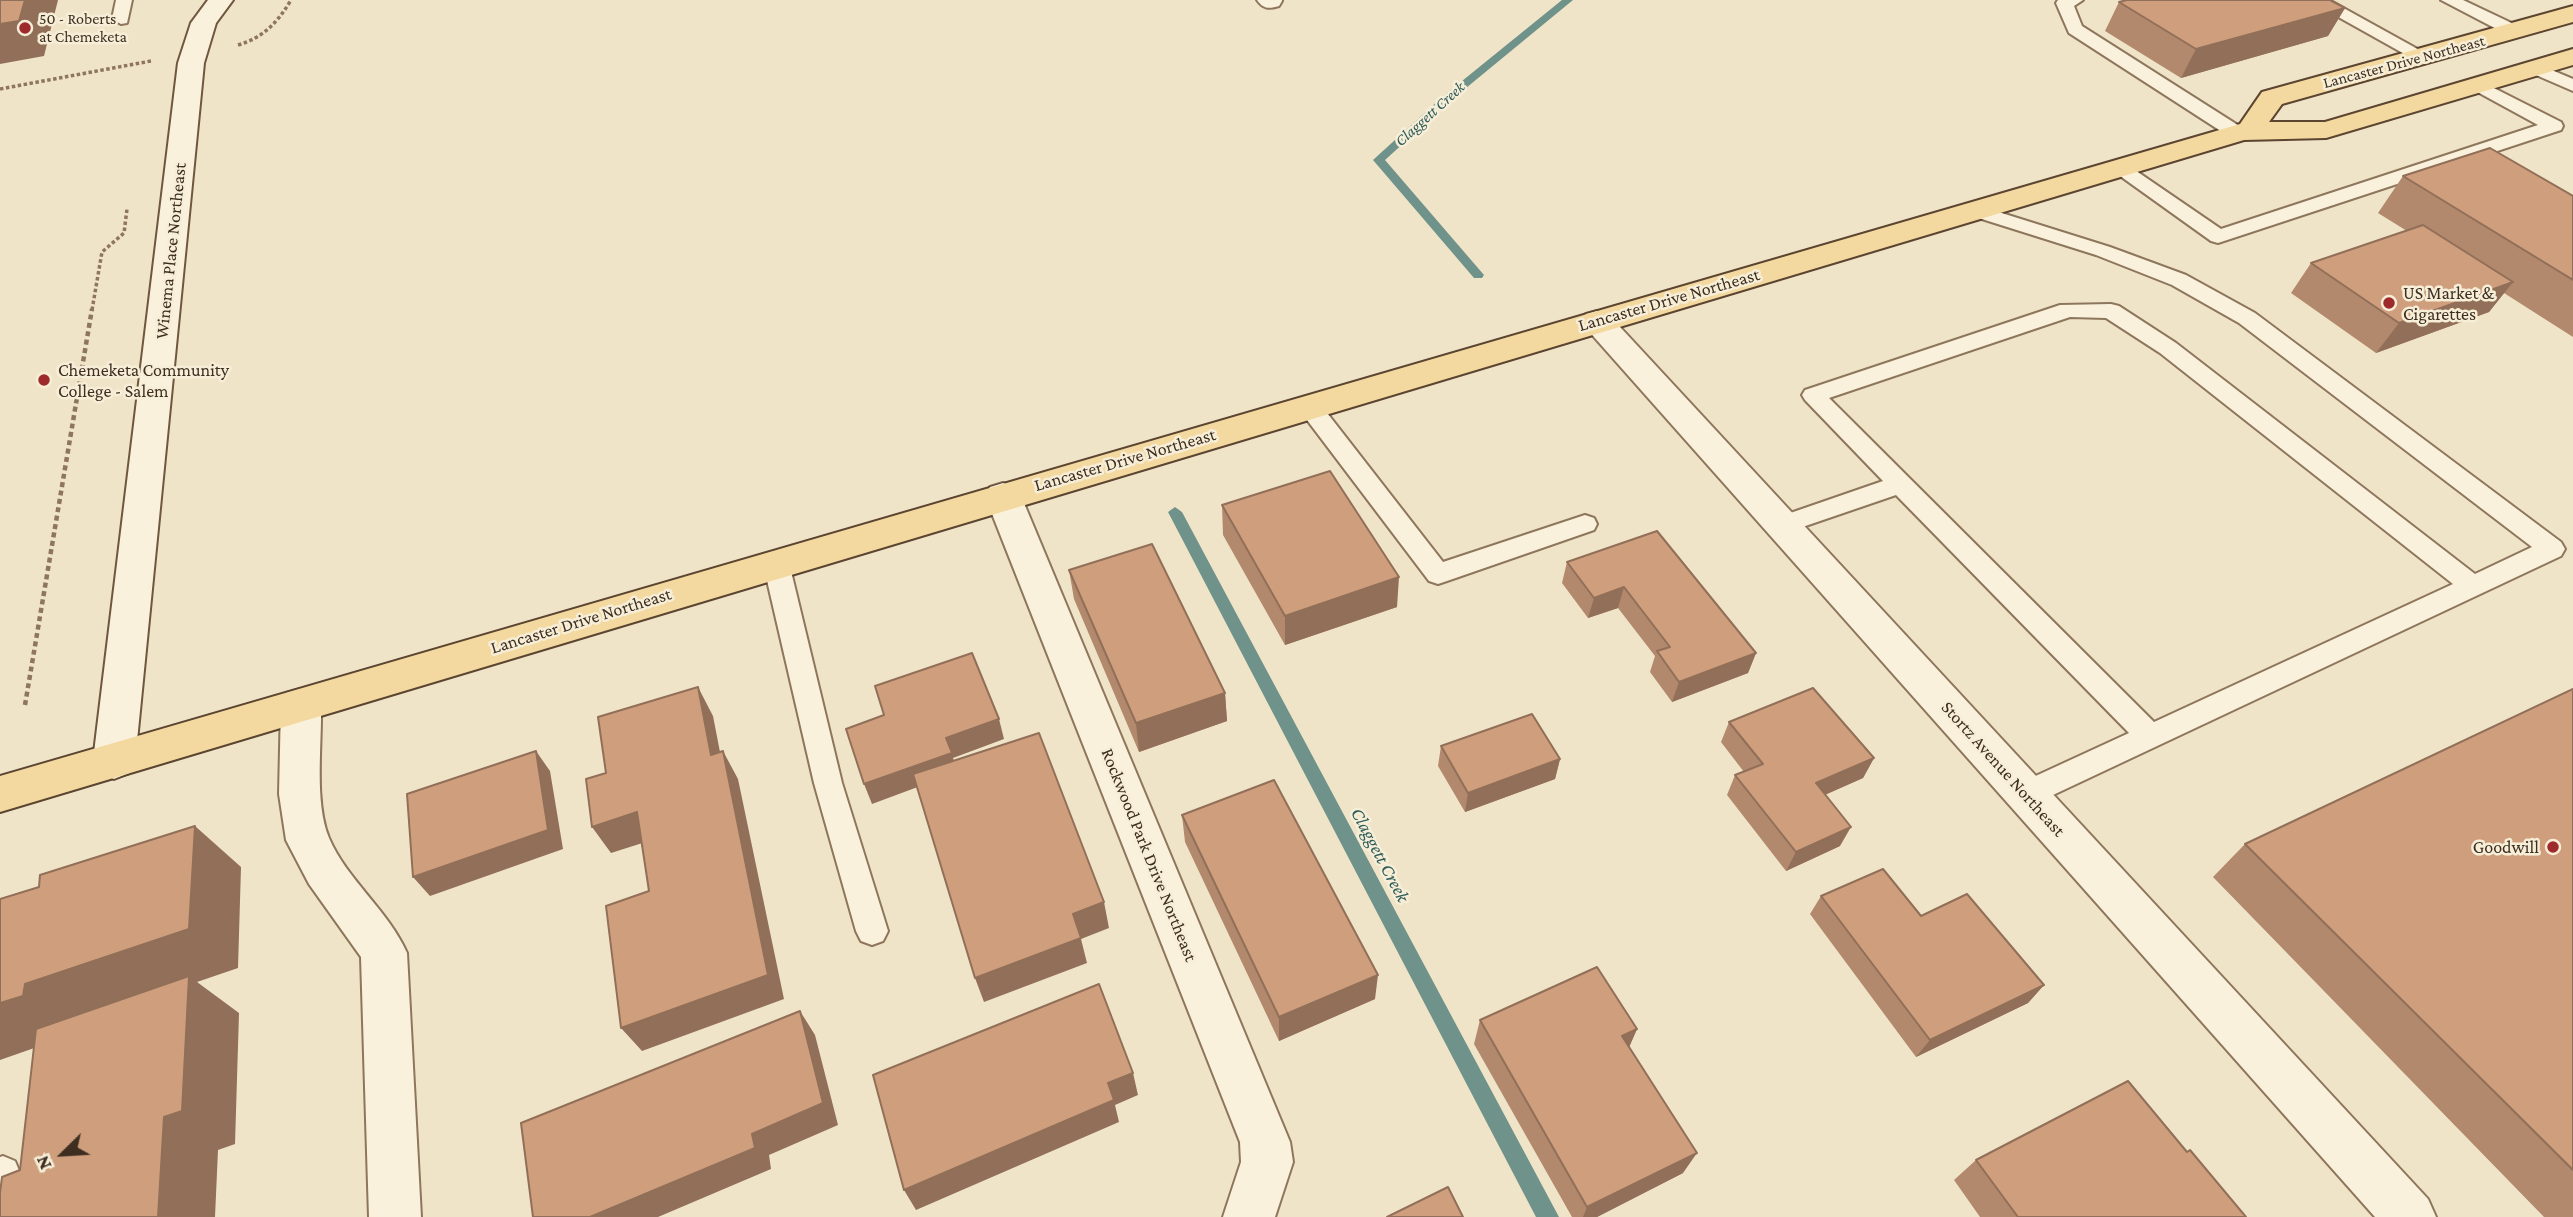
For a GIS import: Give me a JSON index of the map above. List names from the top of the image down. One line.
{"streets":{"main road":["Lancaster Drive Northeast"],"street":["Winema Place Northeast","Stortz Avenue Northeast","Rockwood Park Drive Northeast"]},"crossings":[["Lancaster Drive Northeast","Winema Place Northeast"],["Lancaster Drive Northeast","Stortz Avenue Northeast"],["Lancaster Drive Northeast","Rockwood Park Drive Northeast"]],"water":["Claggett Creek"],"places":["50 - Roberts at Chemeketa","US Market & Cigarettes","Chemeketa Community College - Salem","Goodwill"],"north":"bottom left"}
